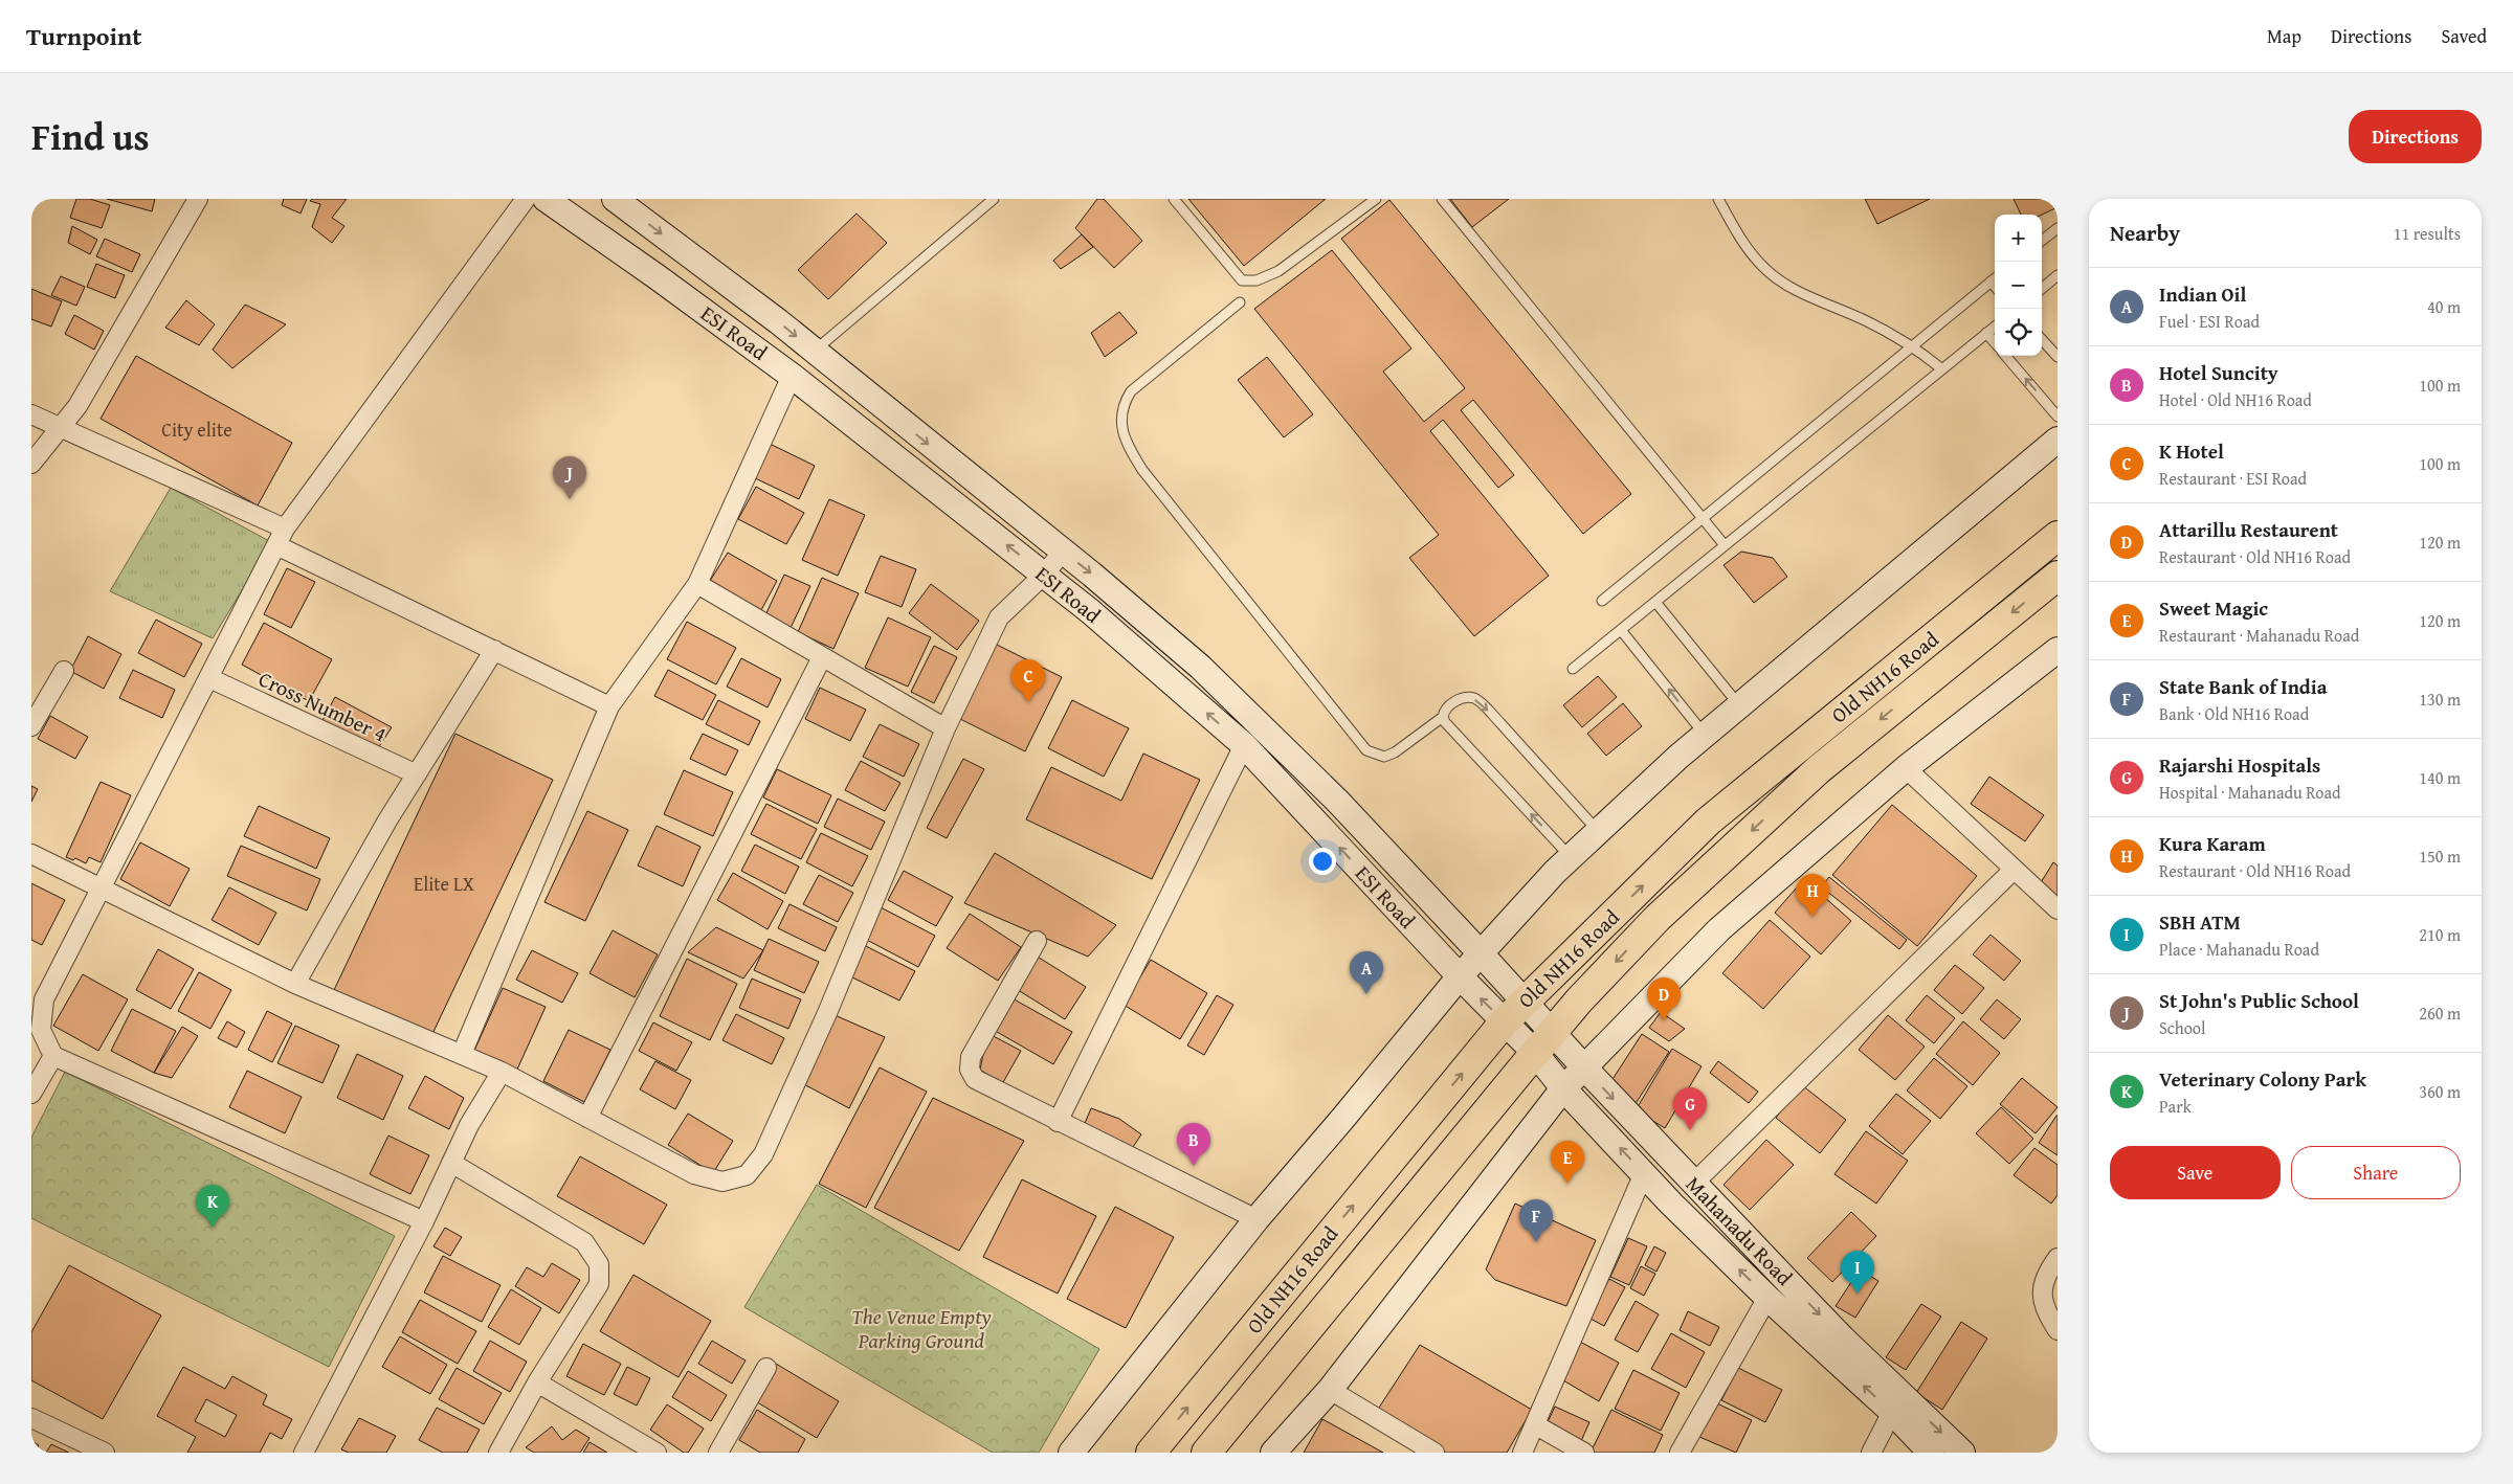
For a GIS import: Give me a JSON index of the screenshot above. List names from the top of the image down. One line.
{"streets":{"main road":["Old NH16 Road"],"street":["ESI Road","Cross Number 4","Mahanadu Road"]},"crossings":[["ESI Road","Old NH16 Road"],["ESI Road","Mahanadu Road"],["Old NH16 Road","Mahanadu Road"]],"parks":["The Venue Empty Parking Ground"],"house_numbers":["City elite","Elite LX"],"page":{"header":"Turnpoint","nav":["Map","Directions","Saved"],"title":"Find us","buttons":["Directions",["Save","Share"]],"heading":["Nearby","11 results"],"map_buttons":["+","−"],"list":[{"mark":"A","name":"Indian Oil","note":"Fuel · ESI Road","value":"40 m"},{"mark":"B","name":"Hotel Suncity","note":"Hotel · Old NH16 Road","value":"100 m"},{"mark":"C","name":"K Hotel","note":"Restaurant · ESI Road","value":"100 m"},{"mark":"D","name":"Attarillu Restaurent","note":"Restaurant · Old NH16 Road","value":"120 m"},{"mark":"E","name":"Sweet Magic","note":"Restaurant · Mahanadu Road","value":"120 m"},{"mark":"F","name":"State Bank of India","note":"Bank · Old NH16 Road","value":"130 m"},{"mark":"G","name":"Rajarshi Hospitals","note":"Hospital · Mahanadu Road","value":"140 m"},{"mark":"H","name":"Kura Karam","note":"Restaurant · Old NH16 Road","value":"150 m"},{"mark":"I","name":"SBH ATM","note":"Place · Mahanadu Road","value":"210 m"},{"mark":"J","name":"St John's Public School","note":"School","value":"260 m"},{"mark":"K","name":"Veterinary Colony Park","note":"Park","value":"360 m"}],"pins":["J","C","H","A","D","G","B","E","K","F","I"]}}
